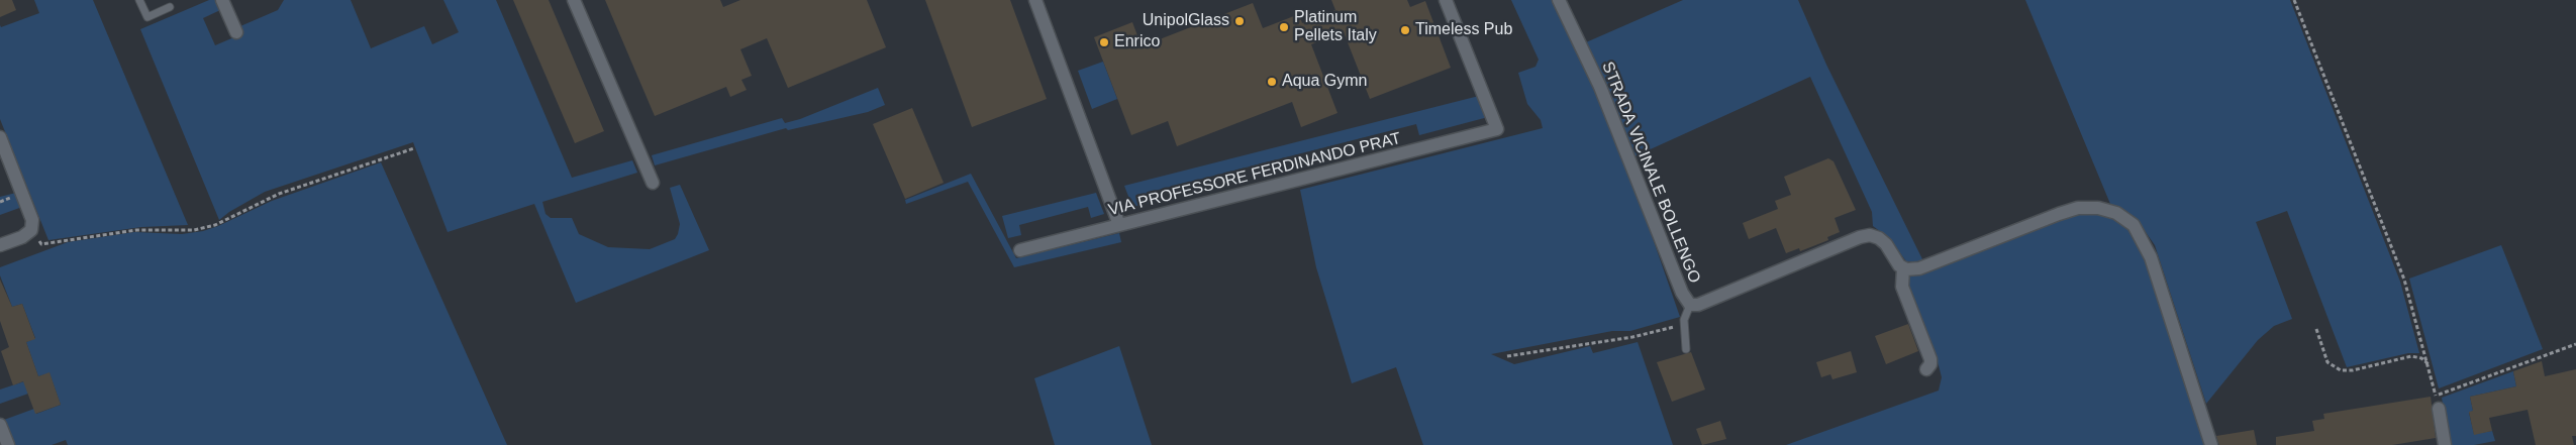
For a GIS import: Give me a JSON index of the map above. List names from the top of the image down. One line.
{"streets":{"street":["STRADA VICINALE BOLLENGO","VIA PROFESSORE FERDINANDO PRAT"]},"places":["UnipolGlass","Platinum Pellets Italy","Timeless Pub","Enrico","Aqua Gymn"]}
